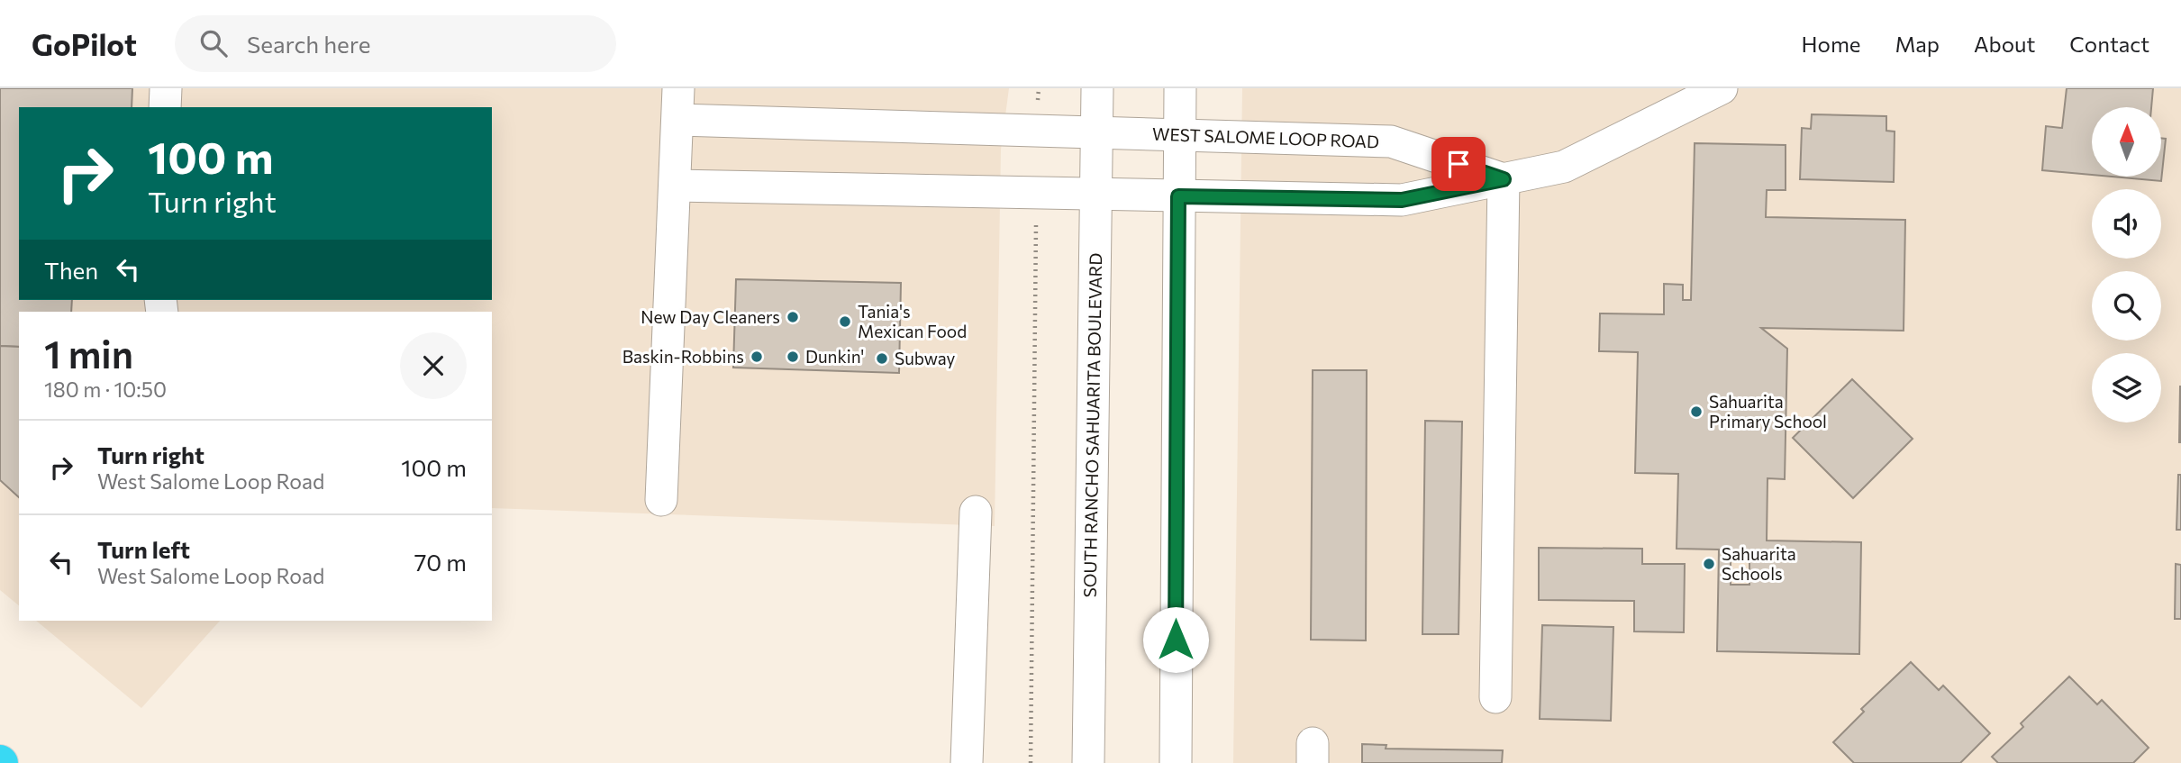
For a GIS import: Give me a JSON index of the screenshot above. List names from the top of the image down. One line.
{"streets":{"street":["WEST SALOME LOOP ROAD","SOUTH RANCHO SAHUARITA BOULEVARD"]},"crossings":[["WEST SALOME LOOP ROAD","SOUTH RANCHO SAHUARITA BOULEVARD"]],"places":["New Day Cleaners","Tania's Mexican Food","Baskin-Robbins","Dunkin'","Subway","Sahuarita Primary School","Sahuarita Schools"],"north":"top","page":{"header":"GoPilot","search":"Search here","nav":["Home","Map","About","Contact"],"turn":["100 m","Turn right"],"then":"Then","heading":["1 min","180 m · 10:50"],"list":[{"name":"Turn right","note":"West Salome Loop Road","value":"100 m"},{"name":"Turn left","note":"West Salome Loop Road","value":"70 m"}]}}
